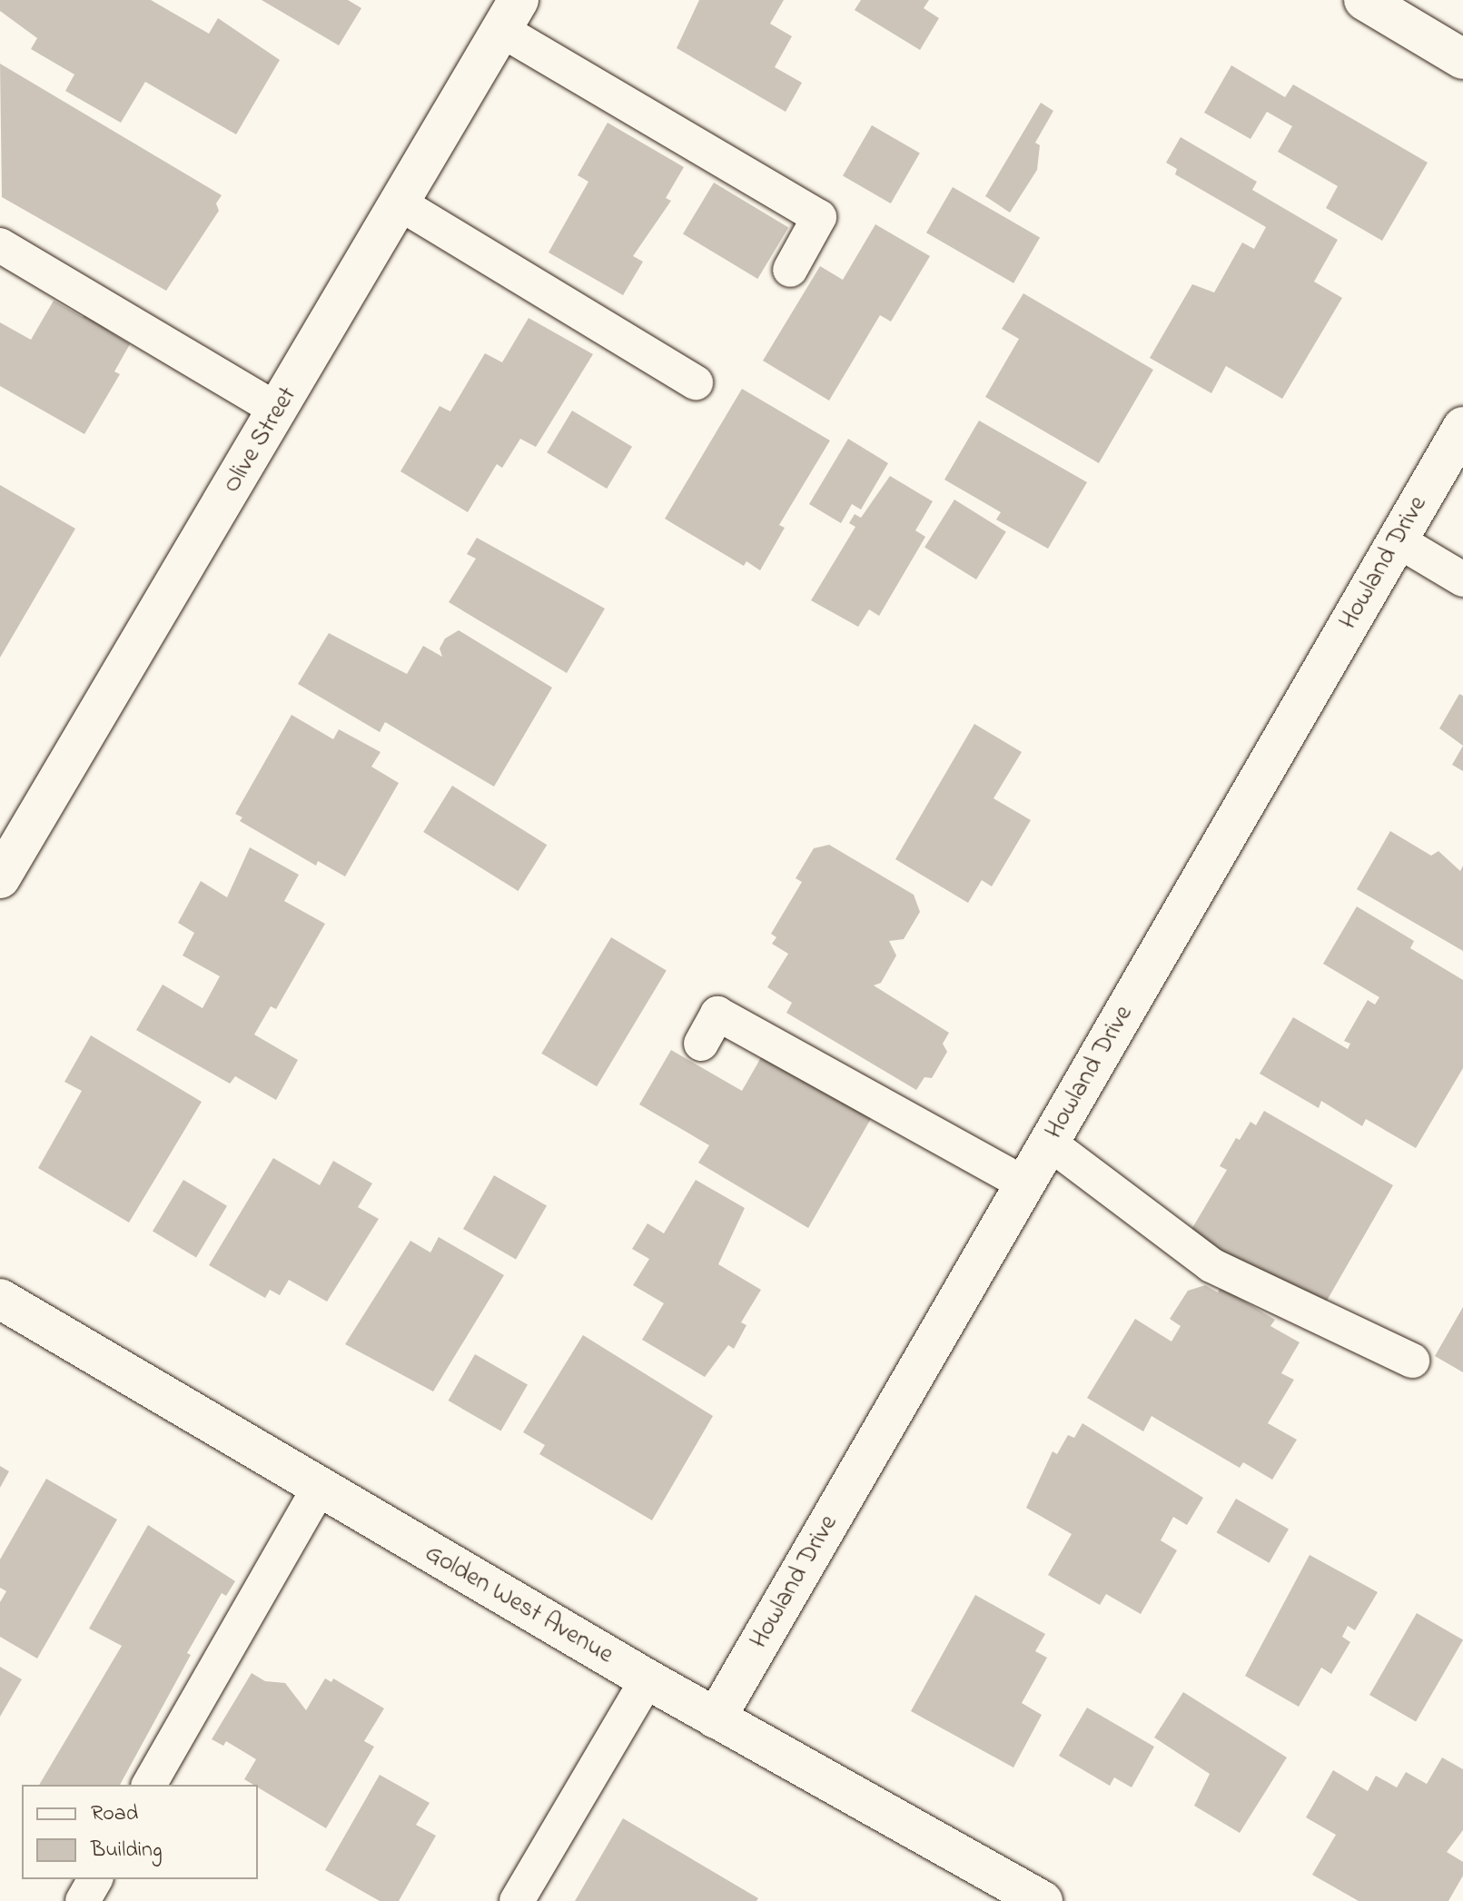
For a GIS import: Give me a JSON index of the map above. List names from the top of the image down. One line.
{"streets":{"street":["Olive Street","Howland Drive","Golden West Avenue"]},"crossings":[["Howland Drive","Golden West Avenue"]],"legend":["Road","Building"]}
